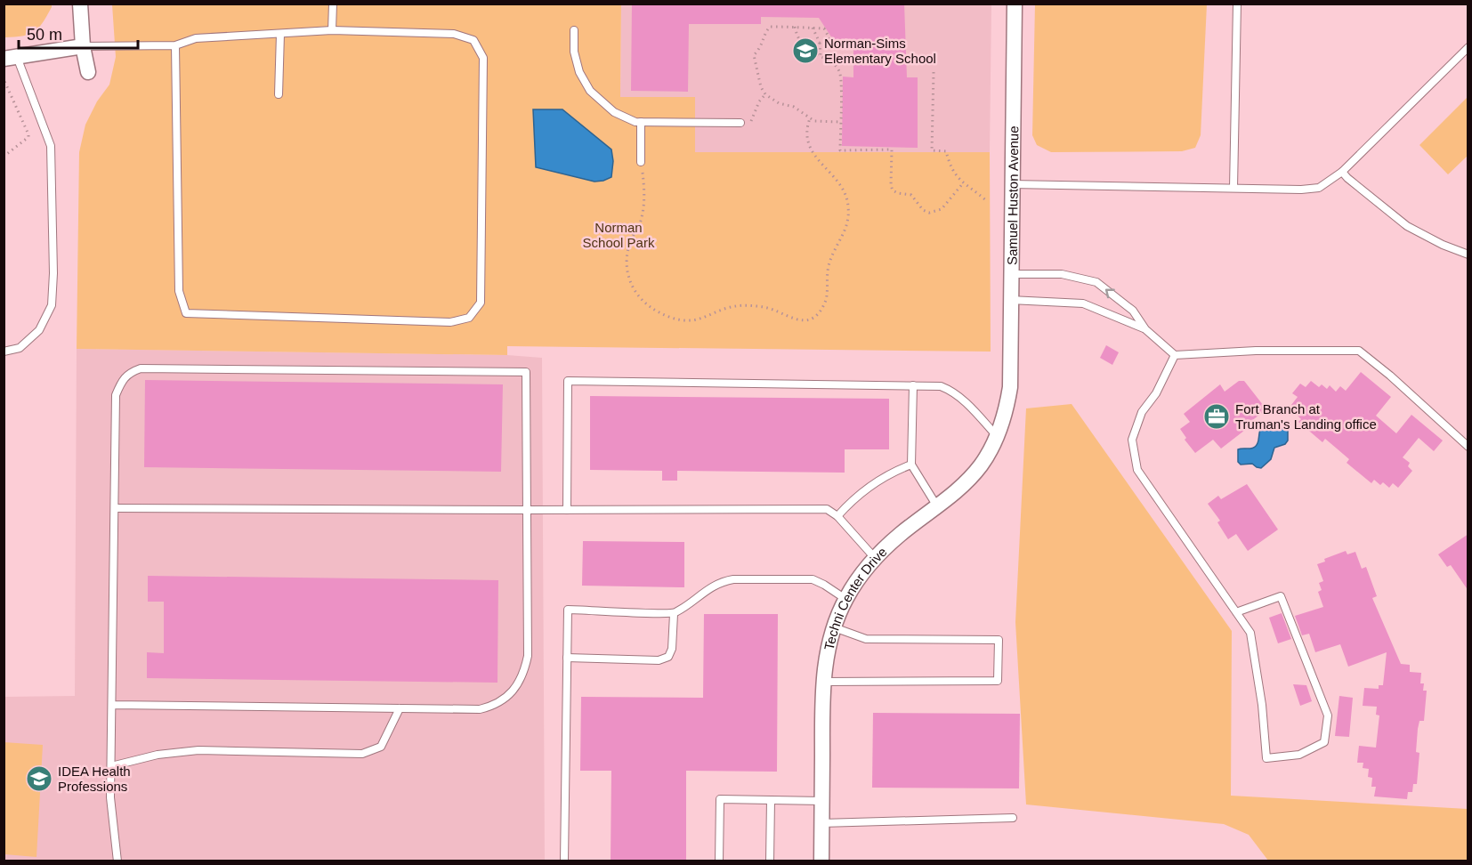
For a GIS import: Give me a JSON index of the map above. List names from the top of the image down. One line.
{"streets":{"street":["Samuel Huston Avenue","Techni Center Drive"]},"crossings":[["Samuel Huston Avenue","Techni Center Drive"]],"parks":["Norman School Park"],"places":{"school or university":["Norman-Sims Elementary School","IDEA Health Professions"],"office":["Fort Branch at Truman's Landing office"]},"scale_bar":"50 m"}
